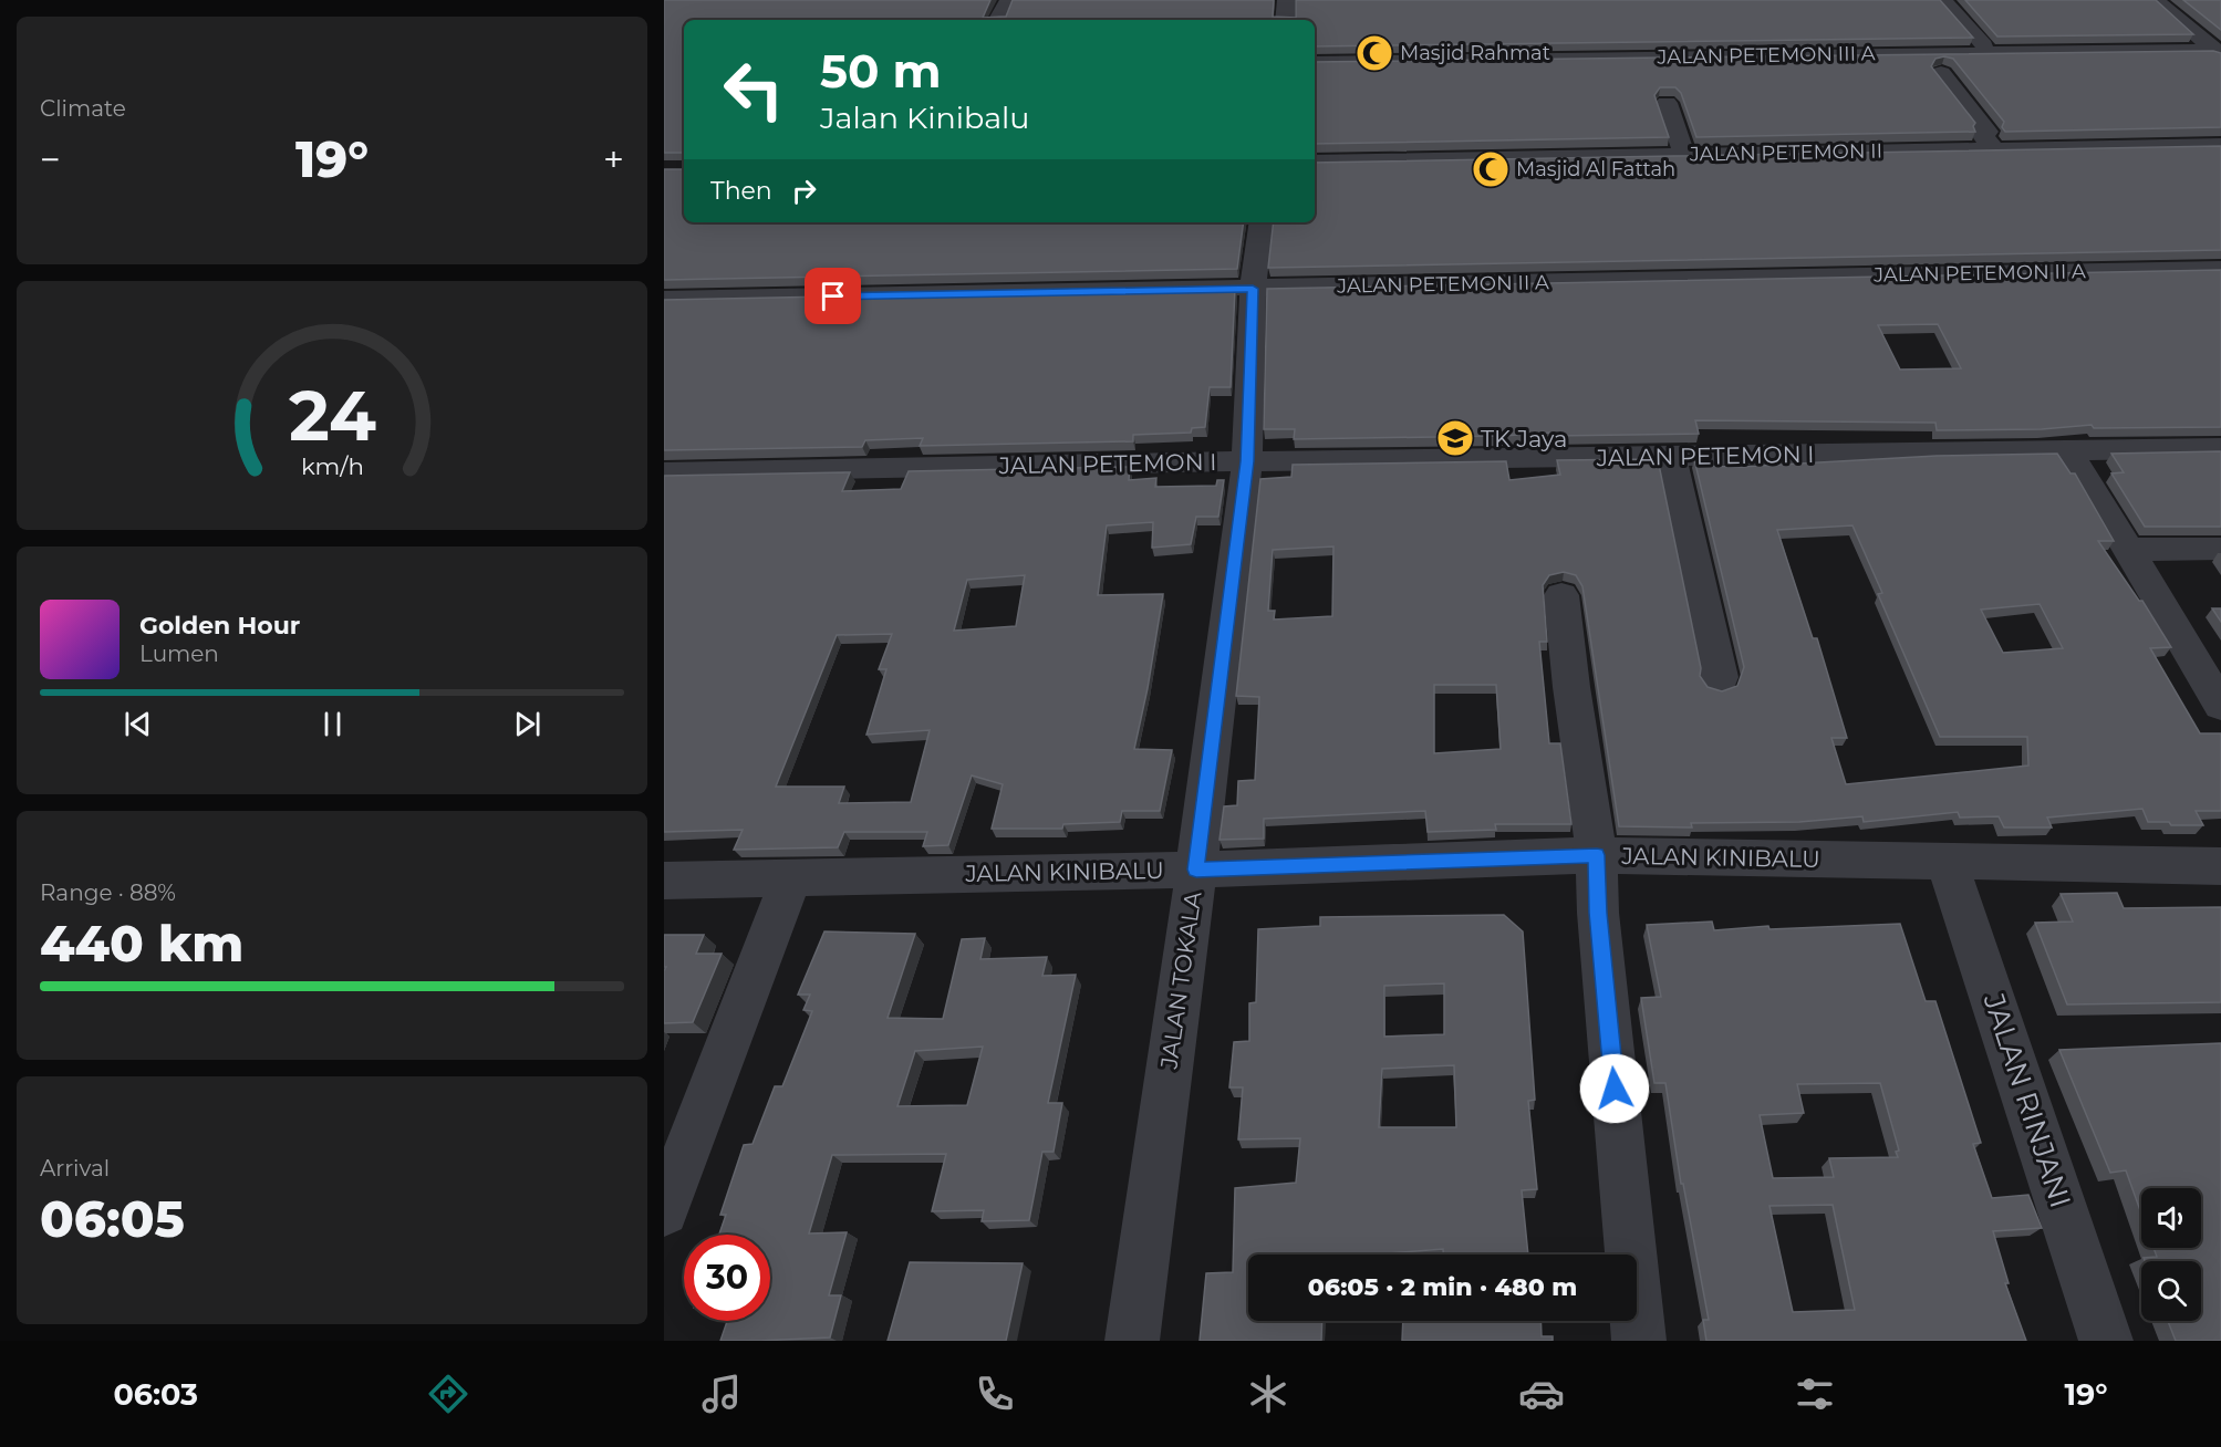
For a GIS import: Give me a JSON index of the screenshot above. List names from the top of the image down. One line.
{"streets":{"street":["JALAN PETEMON III A","JALAN PETEMON II","JALAN PETEMON II A","JALAN PETEMON I","JALAN KINIBALU","JALAN TOKALA","JALAN RINJANI"]},"crossings":[["JALAN PETEMON II A","JALAN TOKALA"],["JALAN PETEMON I","JALAN TOKALA"],["JALAN KINIBALU","JALAN TOKALA"],["JALAN KINIBALU","JALAN RINJANI"]],"places":{"mosque":["Masjid Rahmat","Masjid Al Fattah"],"school or university":["TK Jaya"]},"page":{"tile":["Climate",["Range · 88%","440 km"],["Arrival","06:05"]],"turn":["50 m","Jalan Kinibalu"],"heat":["−","19°","+"],"then":"Then","song":["Golden Hour","Lumen"],"limit":"30","trip":"06:05 · 2 min · 480 m","tabs":["06:03","19°"],"gauge":["24","km/h"]}}
